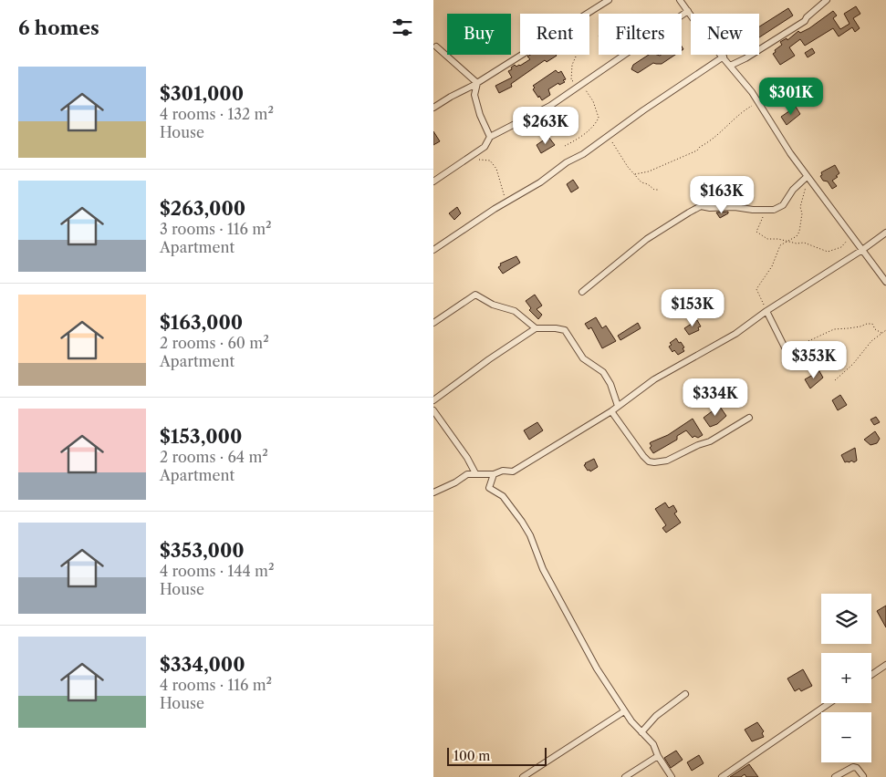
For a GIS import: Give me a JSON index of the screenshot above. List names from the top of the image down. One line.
{"scale_bar":"100 m","page":{"heading":"6 homes","chip":["Buy","Rent","Filters","New"],"list":[{"name":"$301,000","note":"4 rooms · 132 m² · House"},{"name":"$263,000","note":"3 rooms · 116 m² · Apartment"},{"name":"$163,000","note":"2 rooms · 60 m² · Apartment"},{"name":"$153,000","note":"2 rooms · 64 m² · Apartment"},{"name":"$353,000","note":"4 rooms · 144 m² · House"},{"name":"$334,000","note":"4 rooms · 116 m² · House"}],"price":["$301K","$263K","$163K","$153K","$353K","$334K"],"map_buttons":["+","−"],"scale":"100 m"}}
